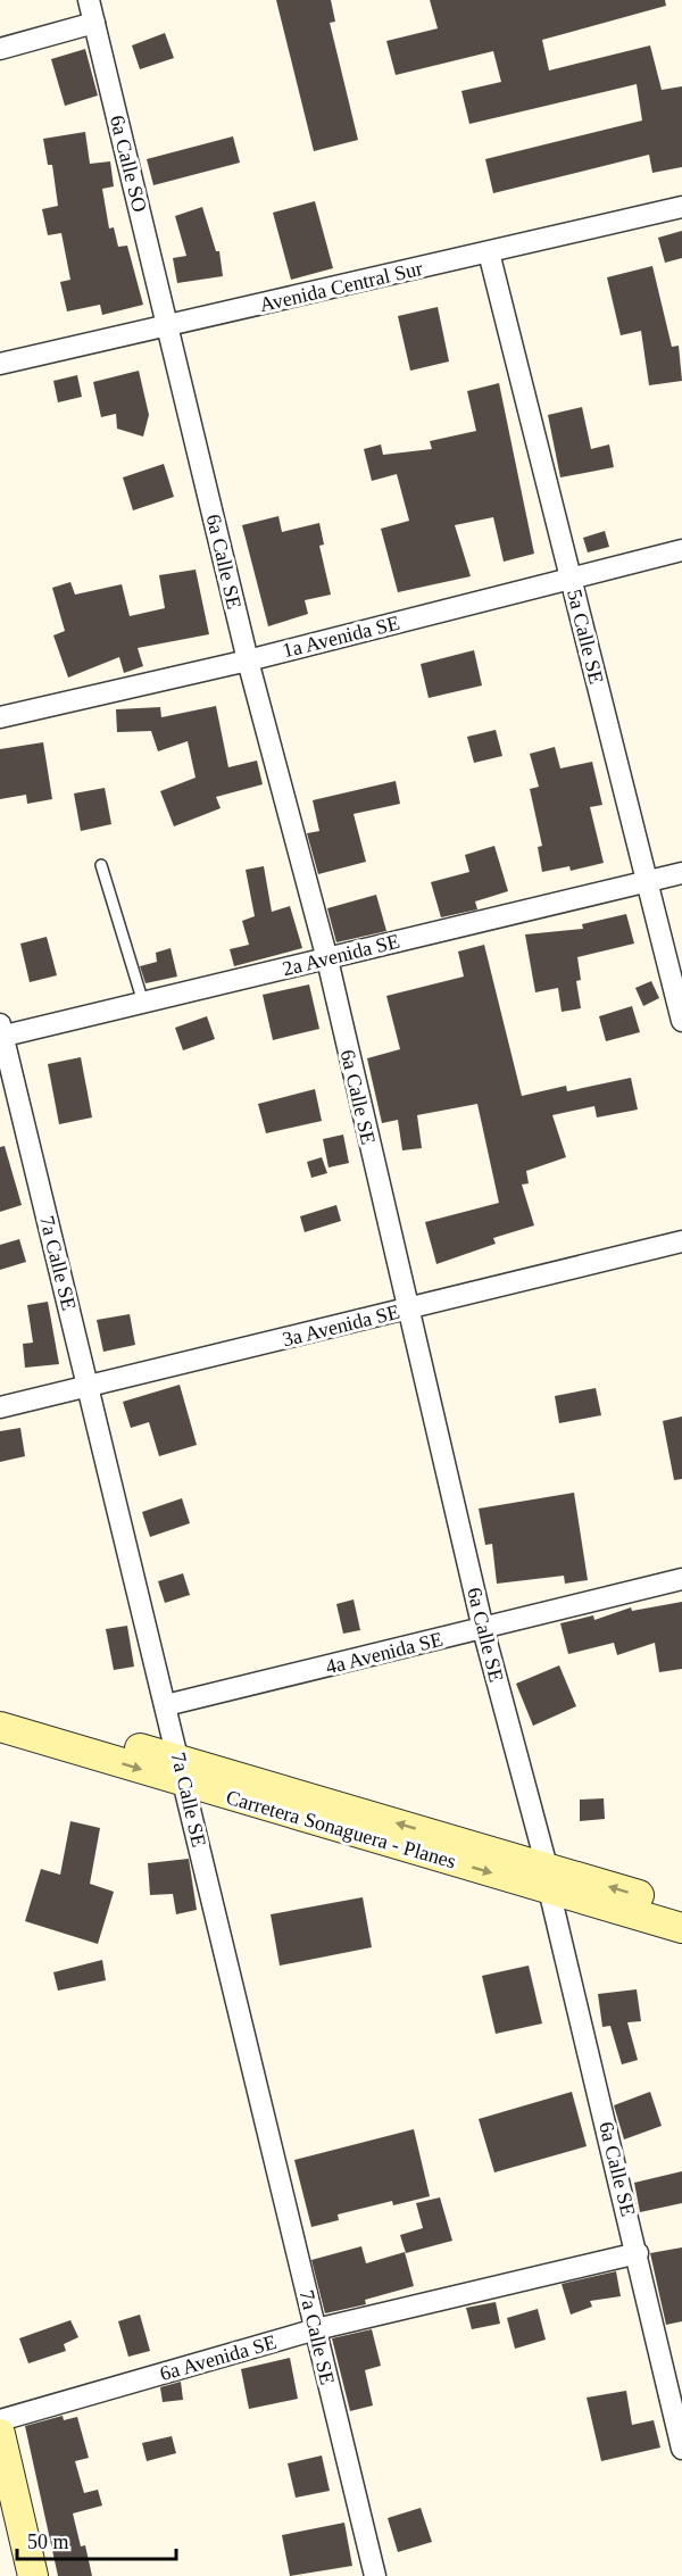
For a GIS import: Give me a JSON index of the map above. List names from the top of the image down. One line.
{"streets":{"main road":["Carretera Sonaguera - Planes"],"street":["6a Calle SO","Avenida Central Sur","6a Calle SE","1a Avenida SE","5a Calle SE","2a Avenida SE","7a Calle SE","3a Avenida SE","4a Avenida SE","6a Avenida SE"]},"crossings":[["6a Calle SO","Avenida Central Sur"],["6a Calle SO","6a Calle SE"],["Avenida Central Sur","6a Calle SE"],["Avenida Central Sur","5a Calle SE"],["6a Calle SE","1a Avenida SE"],["6a Calle SE","2a Avenida SE"],["6a Calle SE","3a Avenida SE"],["6a Calle SE","4a Avenida SE"],["6a Calle SE","Carretera Sonaguera - Planes"],["6a Calle SE","6a Avenida SE"],["1a Avenida SE","5a Calle SE"],["5a Calle SE","2a Avenida SE"],["2a Avenida SE","7a Calle SE"],["7a Calle SE","3a Avenida SE"],["7a Calle SE","4a Avenida SE"],["7a Calle SE","Carretera Sonaguera - Planes"],["7a Calle SE","6a Avenida SE"]],"scale_bar":"50 m"}
